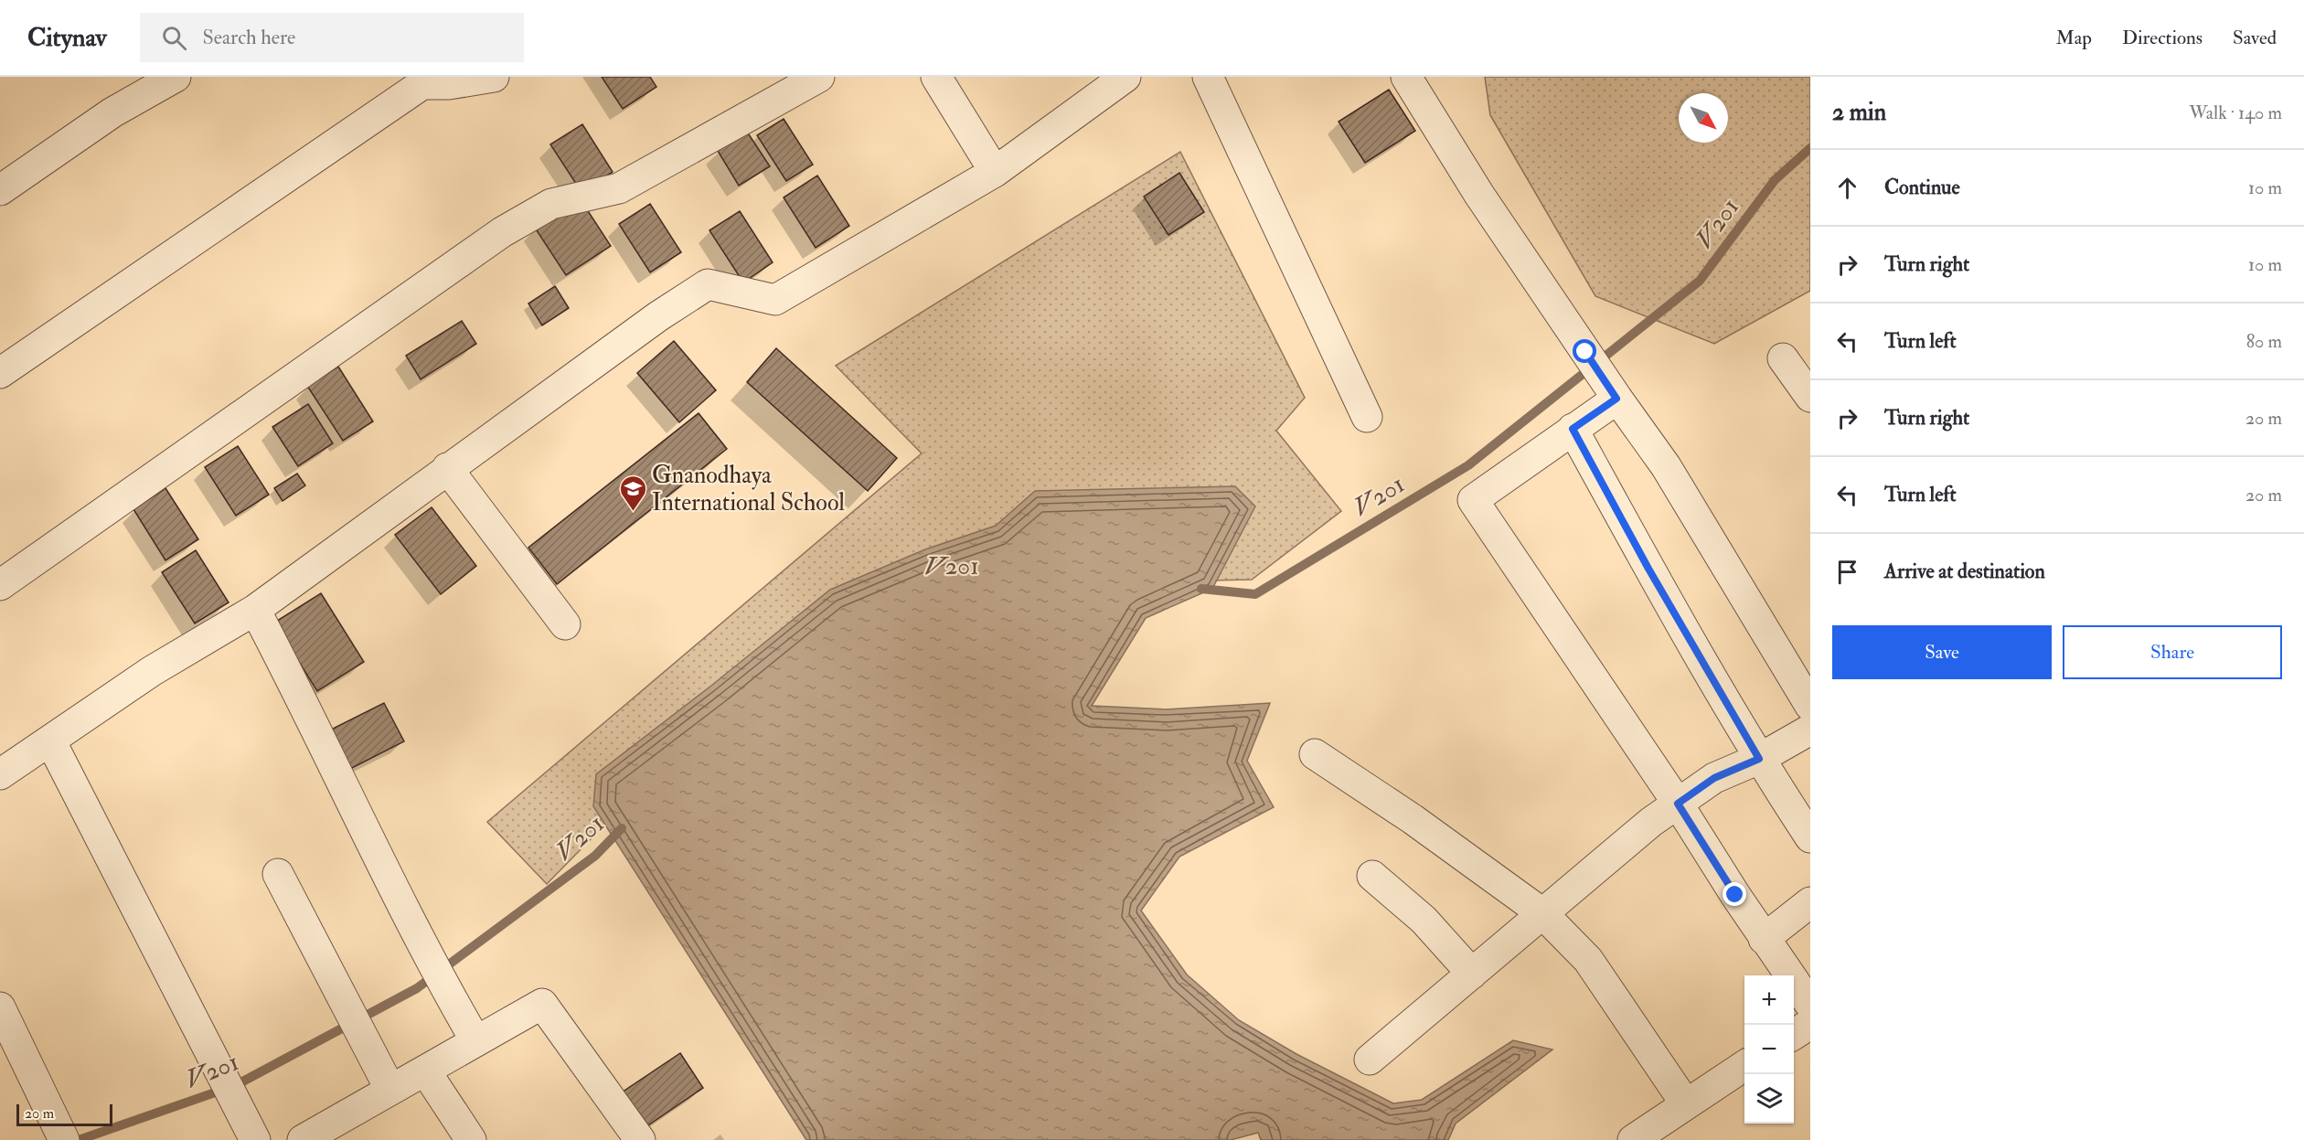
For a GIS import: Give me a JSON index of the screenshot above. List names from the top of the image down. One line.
{"water":["V201"],"places":{"school or university":["Gnanodhaya International School"]},"scale_bar":"20 m","north":"bottom right","page":{"header":"Citynav","search":"Search here","nav":["Map","Directions","Saved"],"heading":["2 min","Walk · 140 m"],"list":[["Continue","10 m"],["Turn right","10 m"],["Turn left","80 m"],["Turn right","20 m"],["Turn left","20 m"],"Arrive at destination"],"buttons":["Save","Share"],"map_buttons":["+","−"],"scale":"20 m"}}
